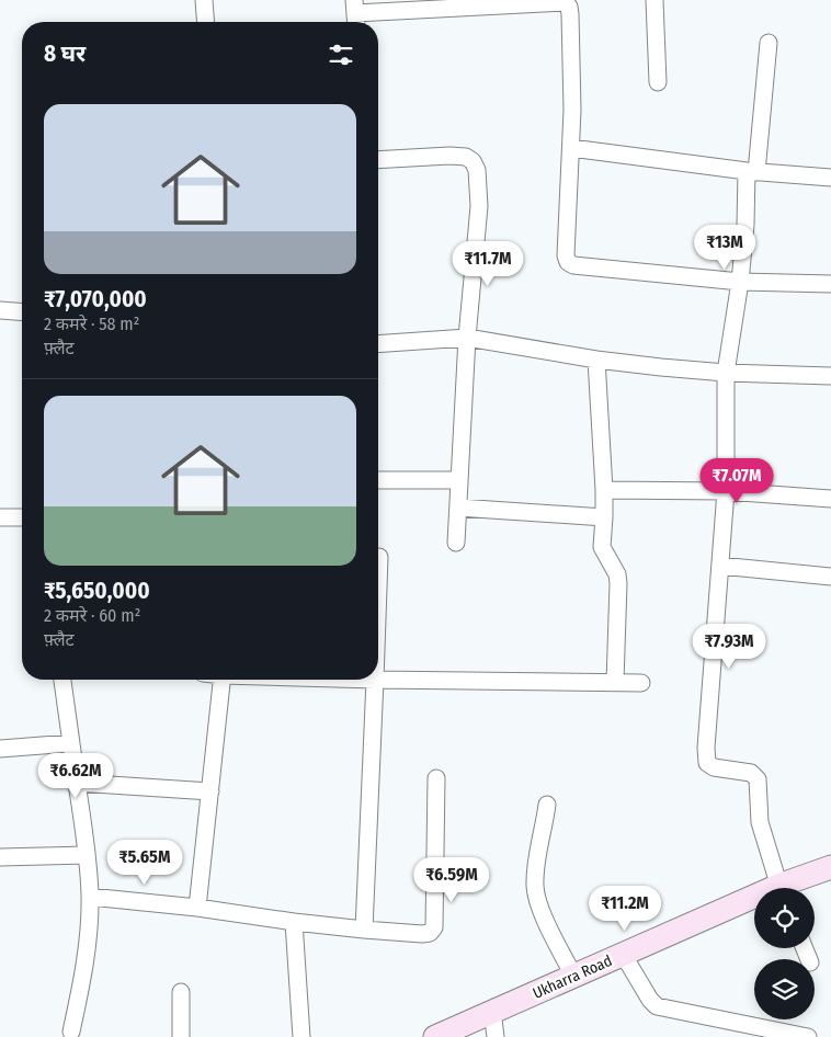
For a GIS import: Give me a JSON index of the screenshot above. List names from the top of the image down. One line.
{"streets":{"street":["Ukharra Road"]},"page":{"heading":"8 घर","list":[{"name":"₹7,070,000","note":"2 कमरे · 58 m² · फ़्लैट"},{"name":"₹5,650,000","note":"2 कमरे · 60 m² · फ़्लैट"}],"price":["₹13M","₹11.7M","₹7.07M","₹7.93M","₹6.62M","₹5.65M","₹6.59M","₹11.2M"]}}
